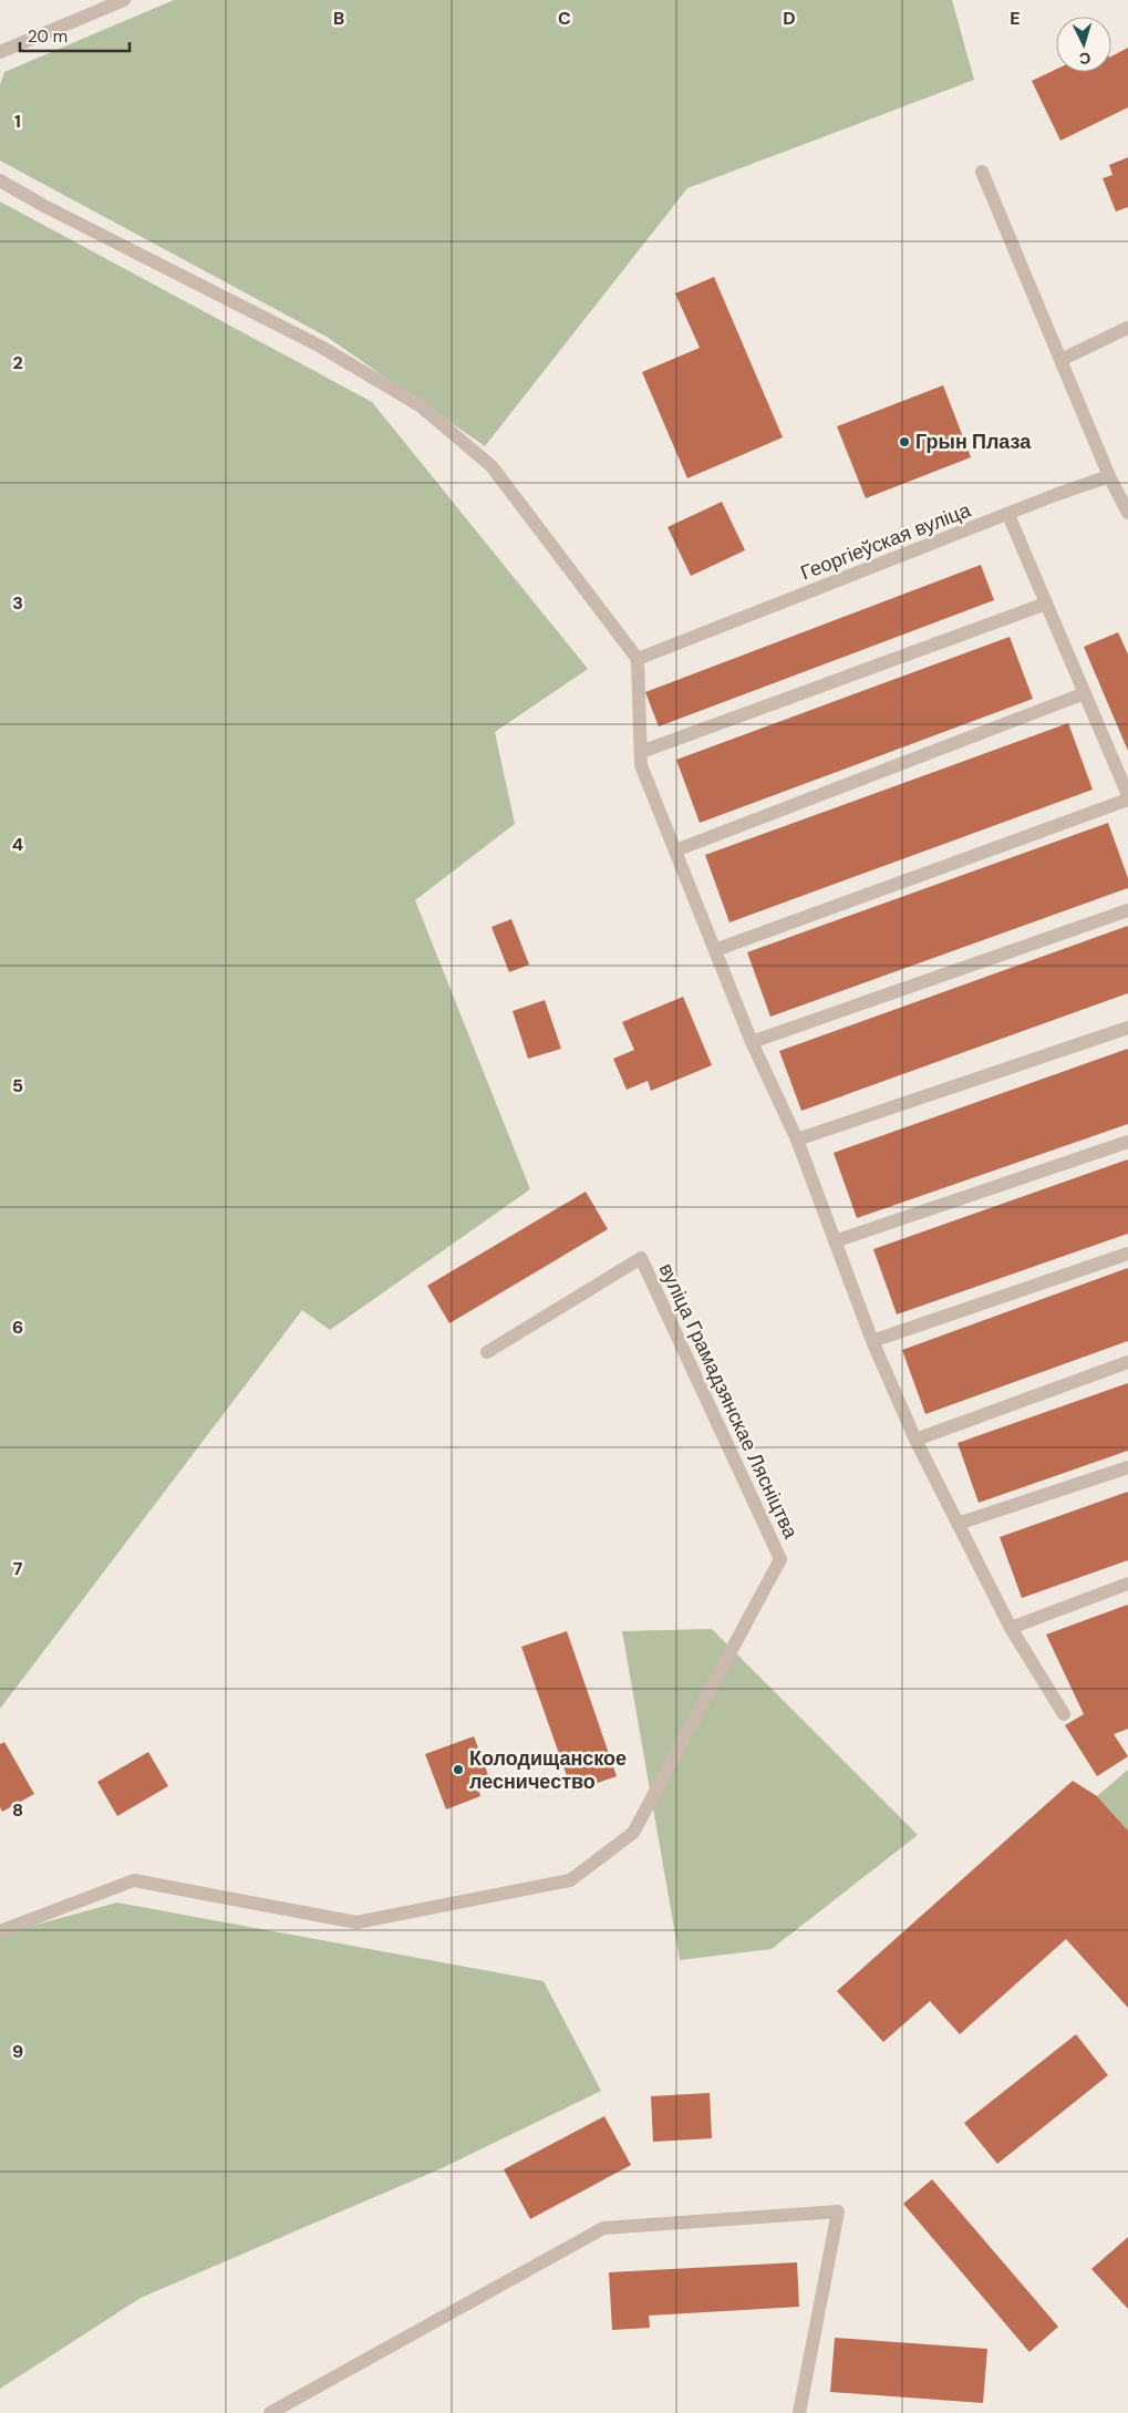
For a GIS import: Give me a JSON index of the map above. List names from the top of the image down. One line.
{"streets":{"street":["Георгіеўская вуліца","вуліца Грамадзянскае Лясніцтва"]},"places":["Грын Плаза","Колодищанское лесничество"],"scale_bar":"20 m","north":"bottom","grid":{"columns":["B","C","D","E"],"rows":["1","2","3","4","5","6","7","8","9"]}}
